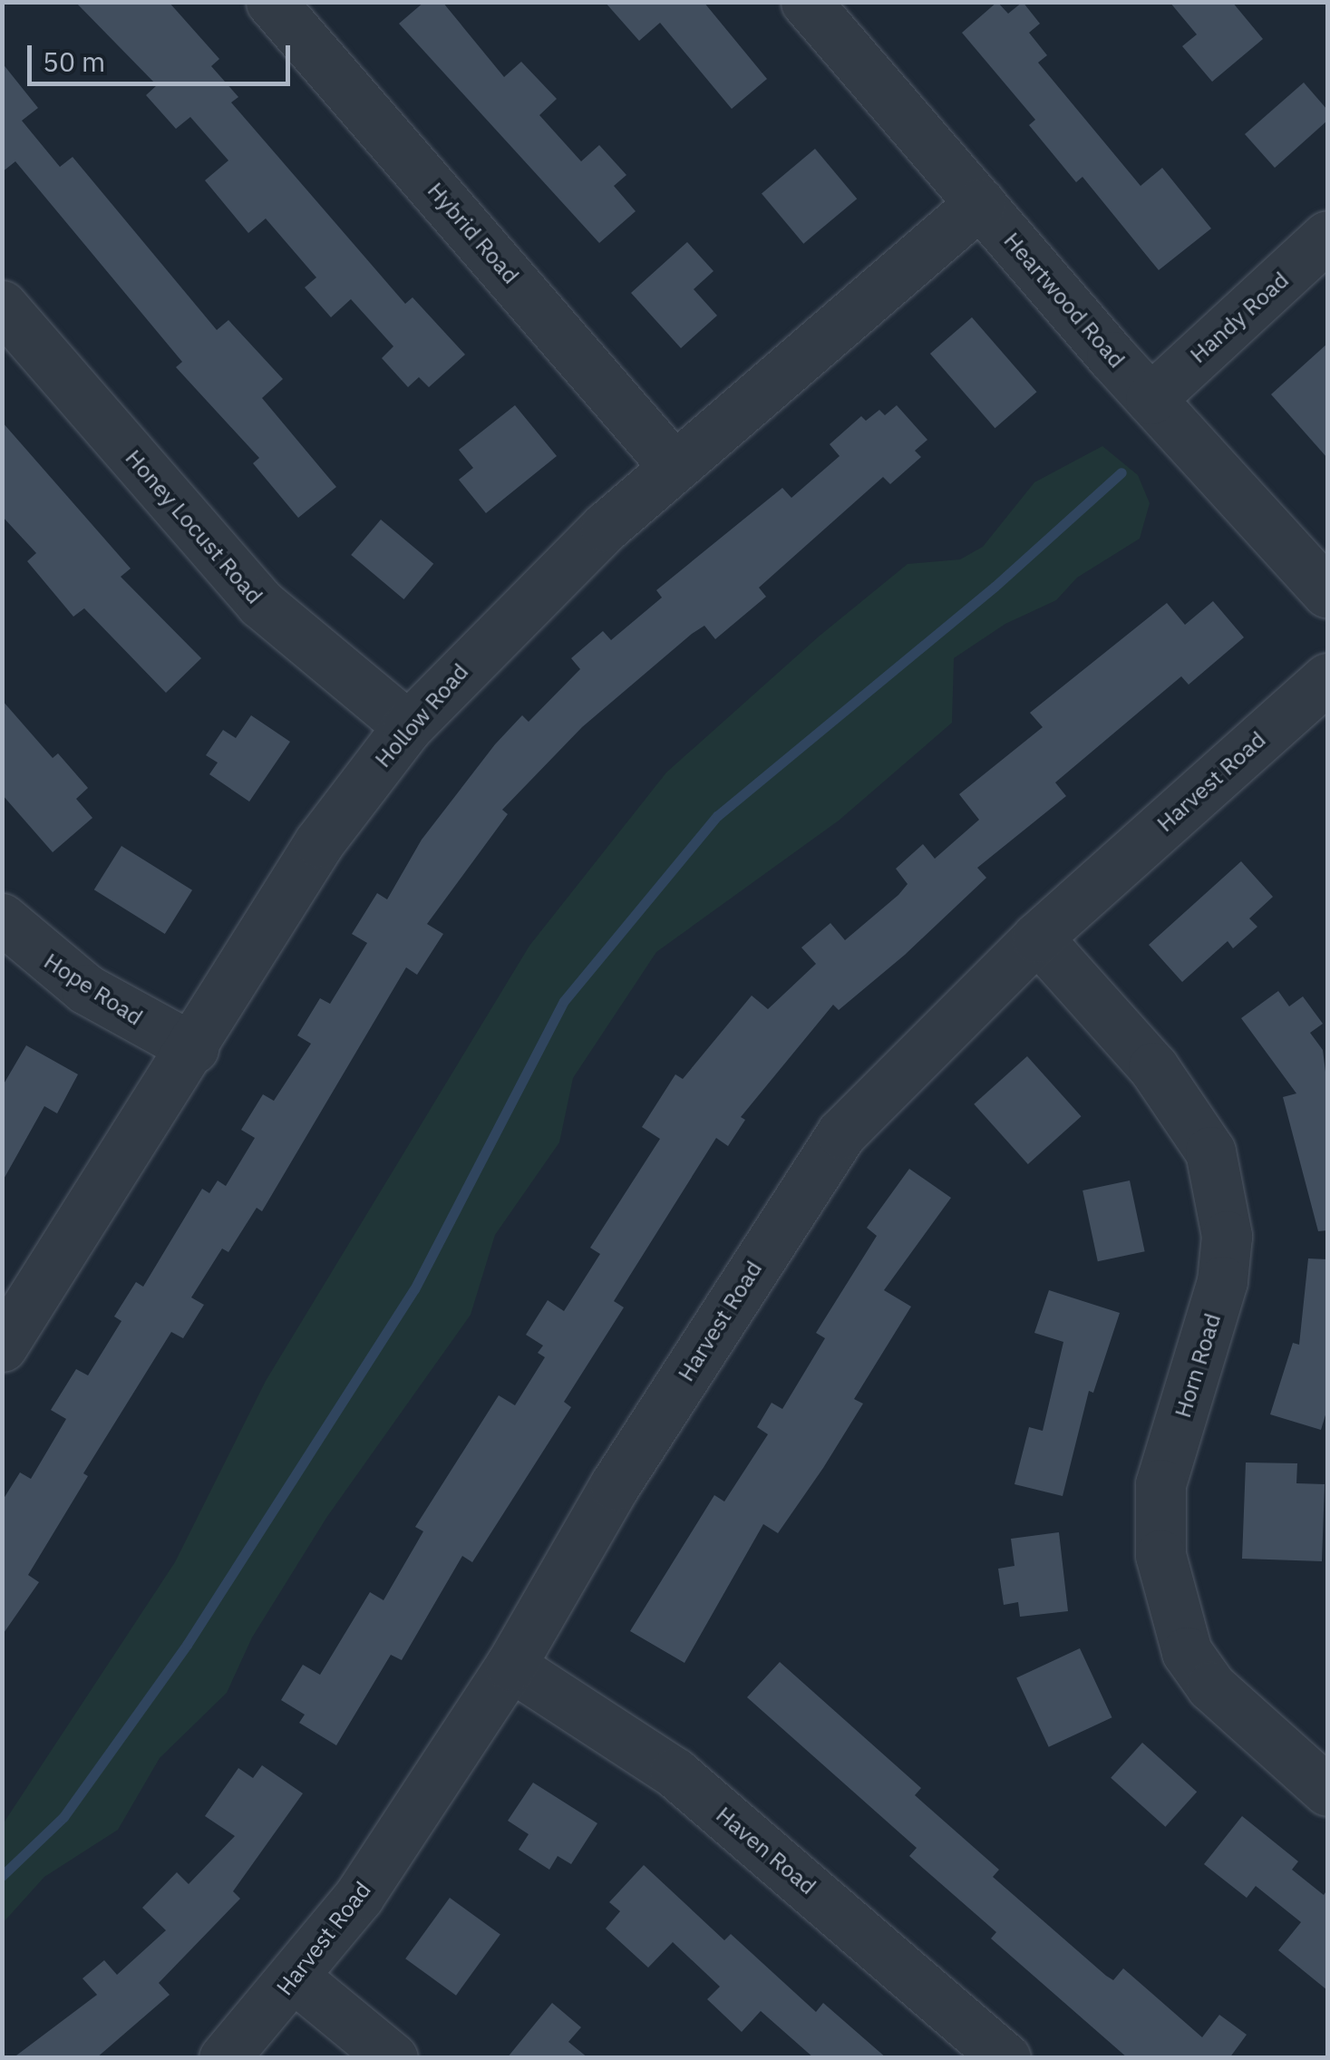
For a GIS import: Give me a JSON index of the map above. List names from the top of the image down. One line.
{"streets":{"street":["Hybrid Road","Heartwood Road","Handy Road","Honey Locust Road","Hollow Road","Harvest Road","Hope Road","Horn Road","Haven Road"]},"crossings":[["Hybrid Road","Hollow Road"],["Heartwood Road","Handy Road"],["Heartwood Road","Hollow Road"],["Honey Locust Road","Hollow Road"],["Hollow Road","Hope Road"],["Harvest Road","Horn Road"],["Harvest Road","Haven Road"]],"scale_bar":"50 m"}
